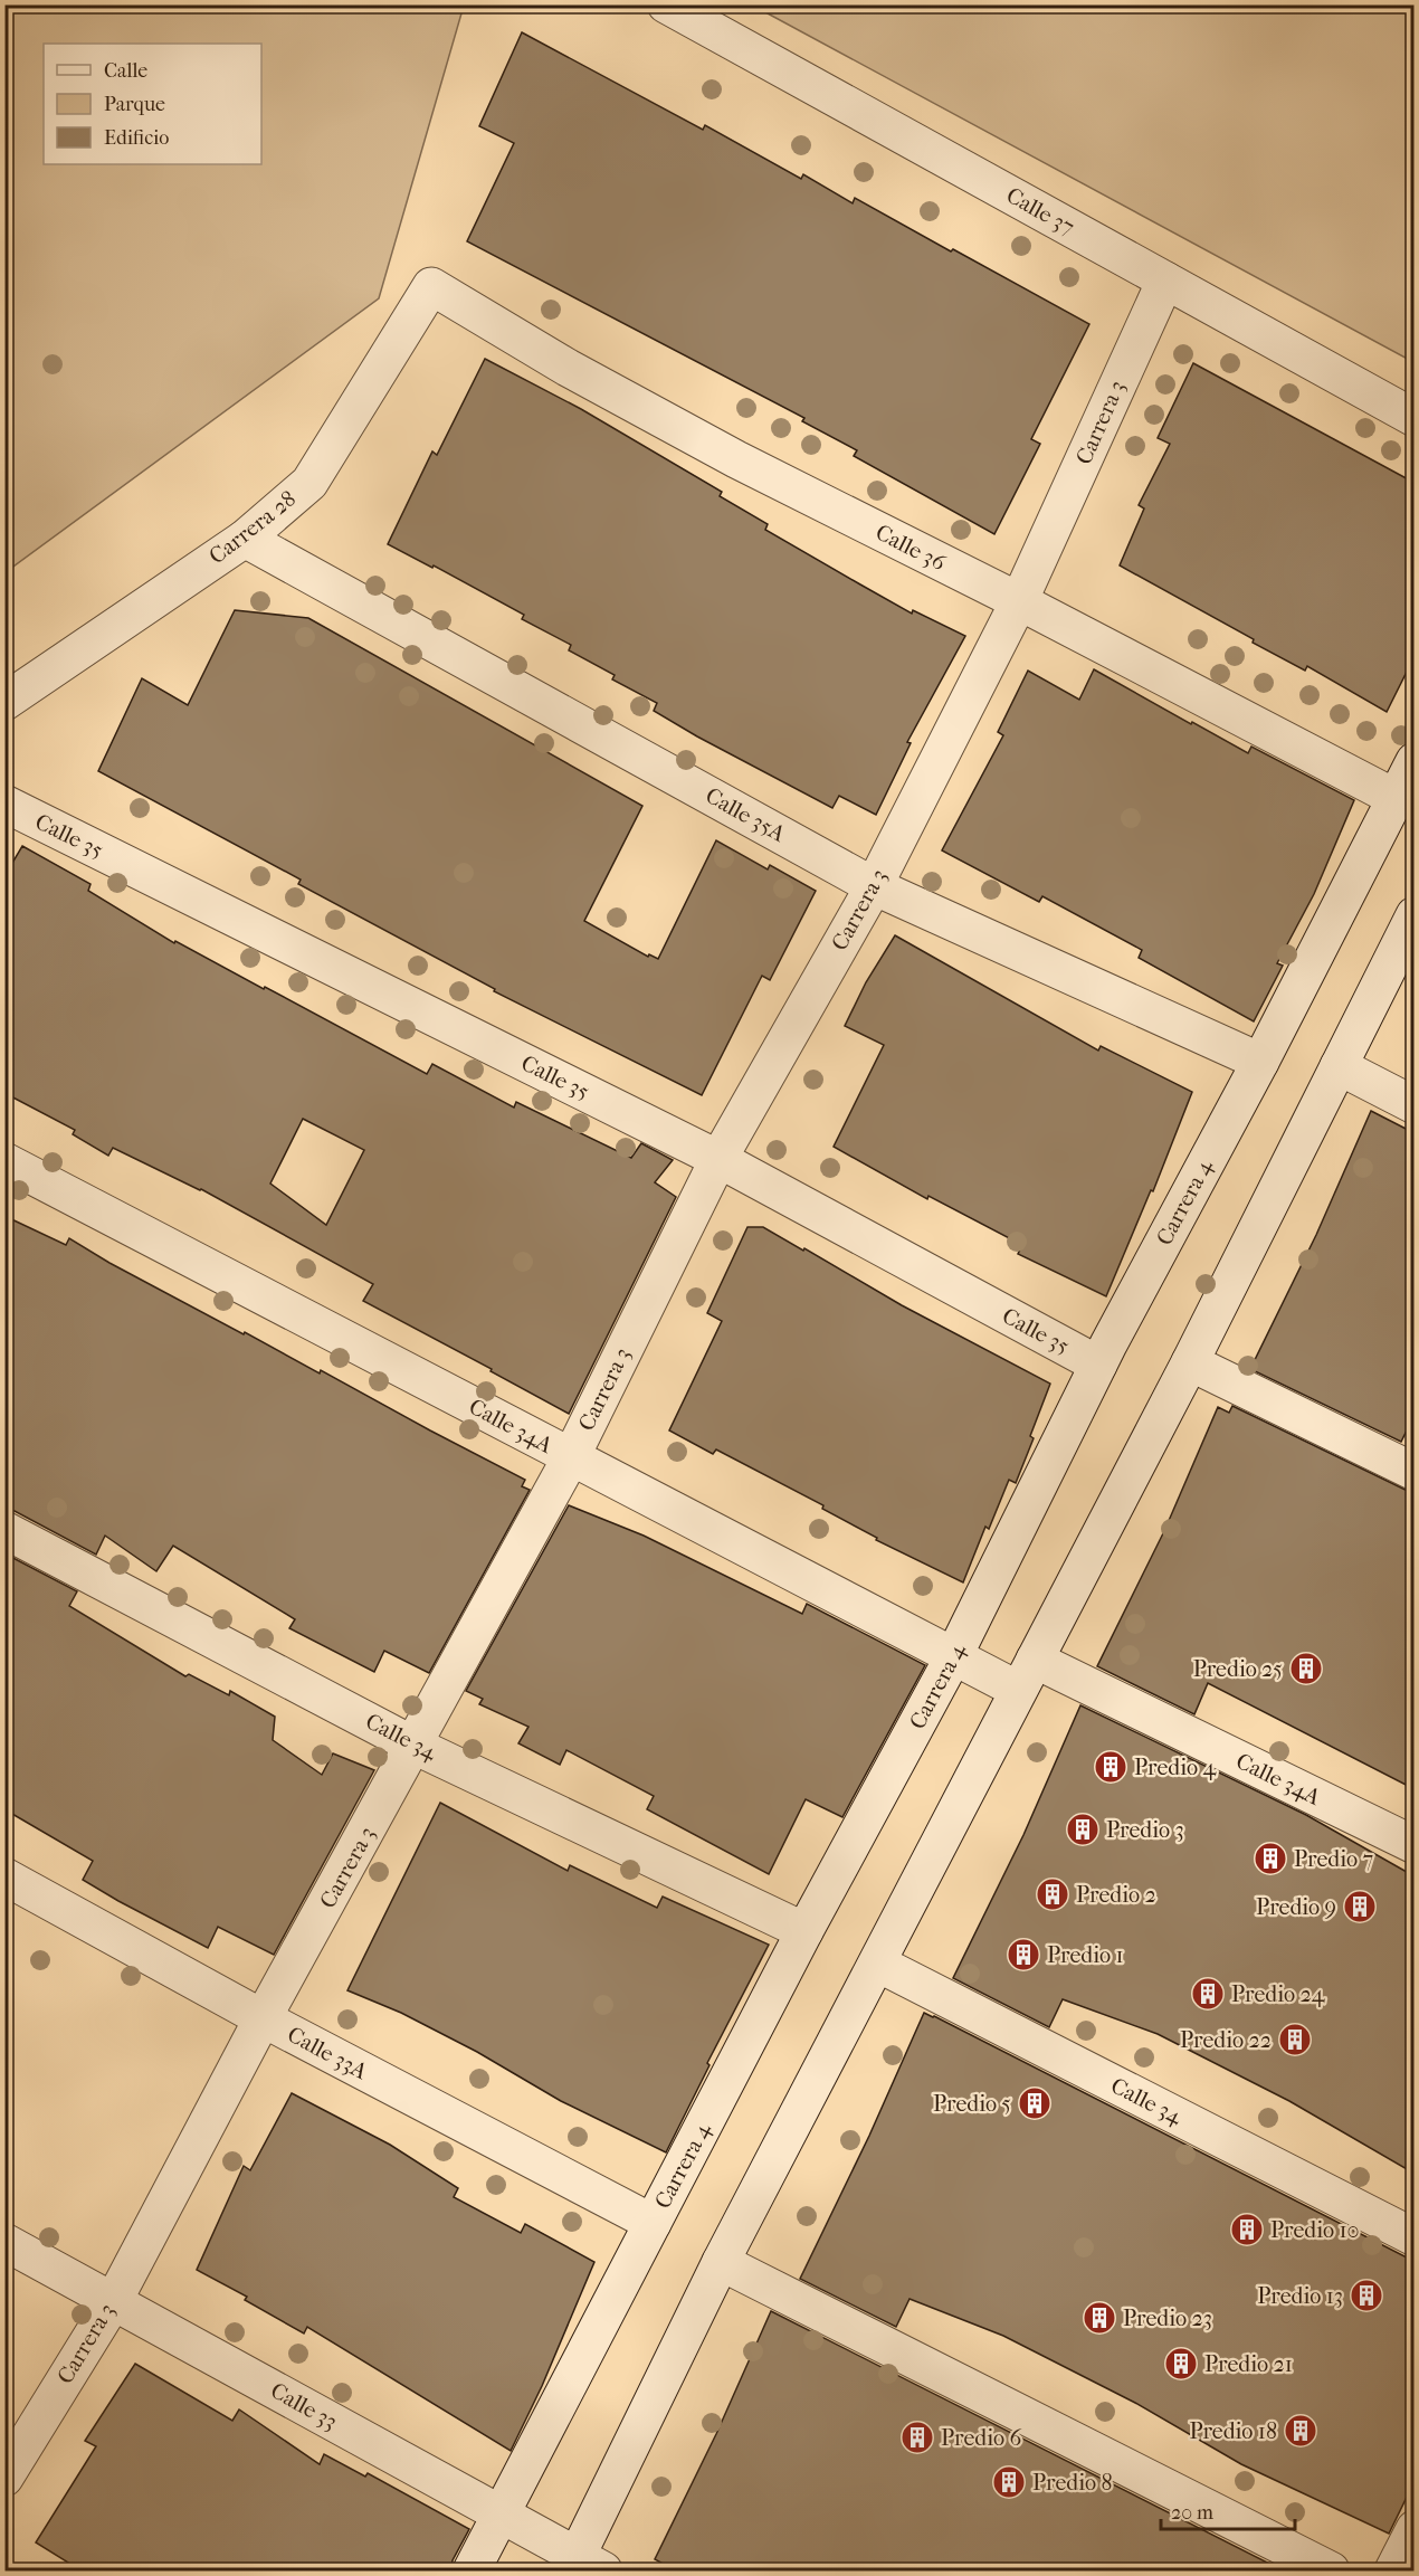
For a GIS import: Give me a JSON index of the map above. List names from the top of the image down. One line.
{"streets":{"street":["Calle 37","Carrera 3","Carrera 28","Calle 36","Calle 35A","Calle 35","Carrera 4","Calle 34A","Calle 34","Calle 33A","Calle 33"]},"crossings":[["Calle 37","Carrera 3"],["Carrera 3","Calle 36"],["Carrera 3","Calle 35A"],["Carrera 3","Calle 35"],["Carrera 3","Calle 34A"],["Carrera 3","Calle 34"],["Carrera 3","Calle 33A"],["Carrera 3","Calle 33"],["Carrera 28","Calle 36"],["Carrera 28","Calle 35A"],["Calle 36","Carrera 4"],["Calle 35A","Carrera 4"],["Calle 35","Carrera 4"],["Carrera 4","Calle 34A"],["Carrera 4","Calle 34"],["Carrera 4","Calle 33A"],["Carrera 4","Calle 33"]],"places":{"building":["Predio 25","Predio 4","Predio 3","Predio 7","Predio 2","Predio 9","Predio 1","Predio 24","Predio 22","Predio 5","Predio 10","Predio 13","Predio 23","Predio 21","Predio 18","Predio 6","Predio 8"]},"legend":["Calle","Parque","Edificio"],"scale_bar":"20 m"}
